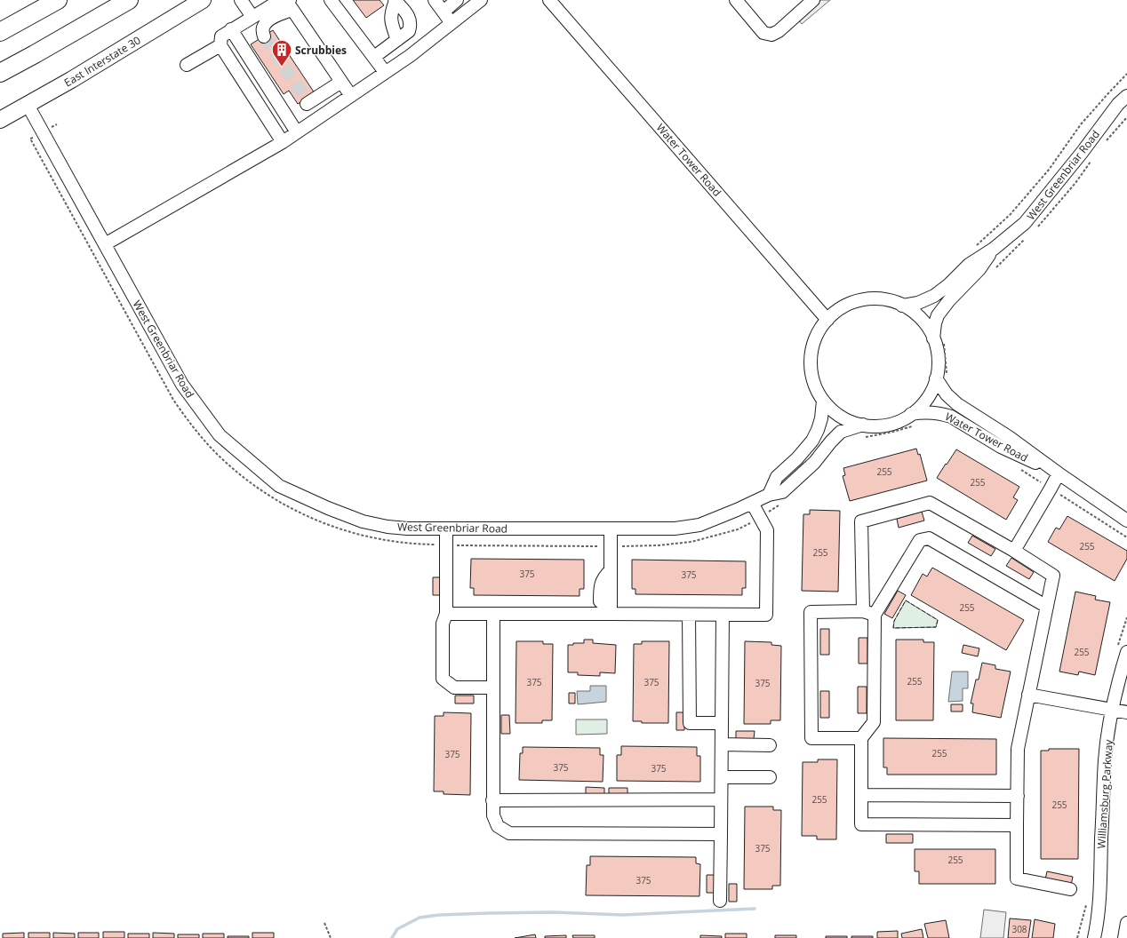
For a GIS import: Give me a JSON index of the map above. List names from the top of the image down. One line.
{"streets":{"main road":["East Interstate 30"],"street":["Water Tower Road","West Greenbriar Road","Williamsburg Parkway"]},"crossings":[["East Interstate 30","West Greenbriar Road"]],"places":{"building":["Scrubbies"]},"house_numbers":["255","255","255","255","375","375","255","255","255","375","375","375","255","375","375","375","255","255","375","255","375","308"]}
